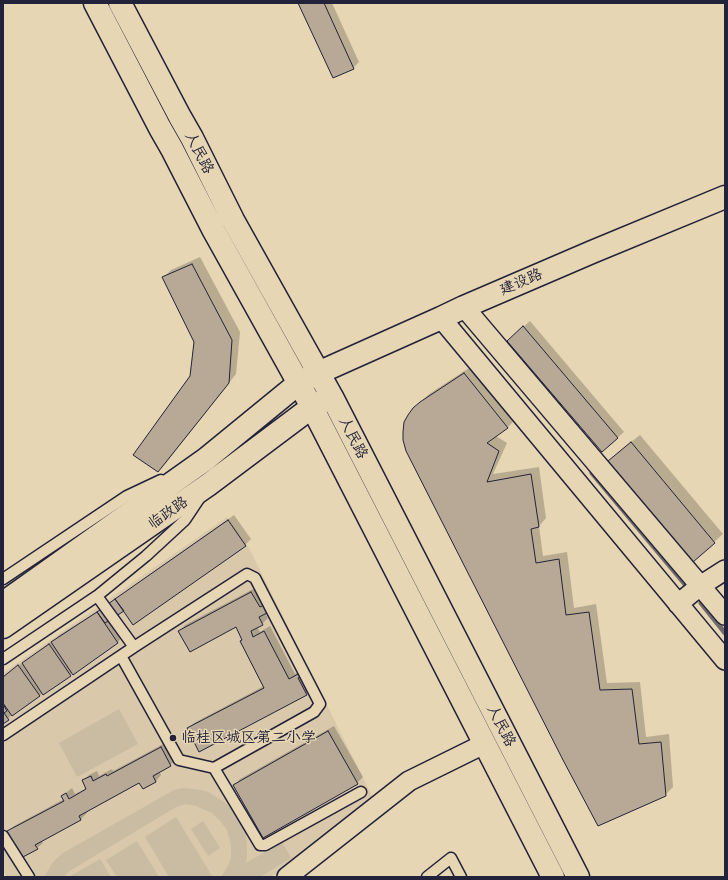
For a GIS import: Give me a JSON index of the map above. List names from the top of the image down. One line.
{"streets":{"main road":["人民路","建设路","临政路"]},"crossings":[["人民路","建设路"],["人民路","临政路"],["建设路","临政路"]],"places":["临桂区城区第二小学"]}
